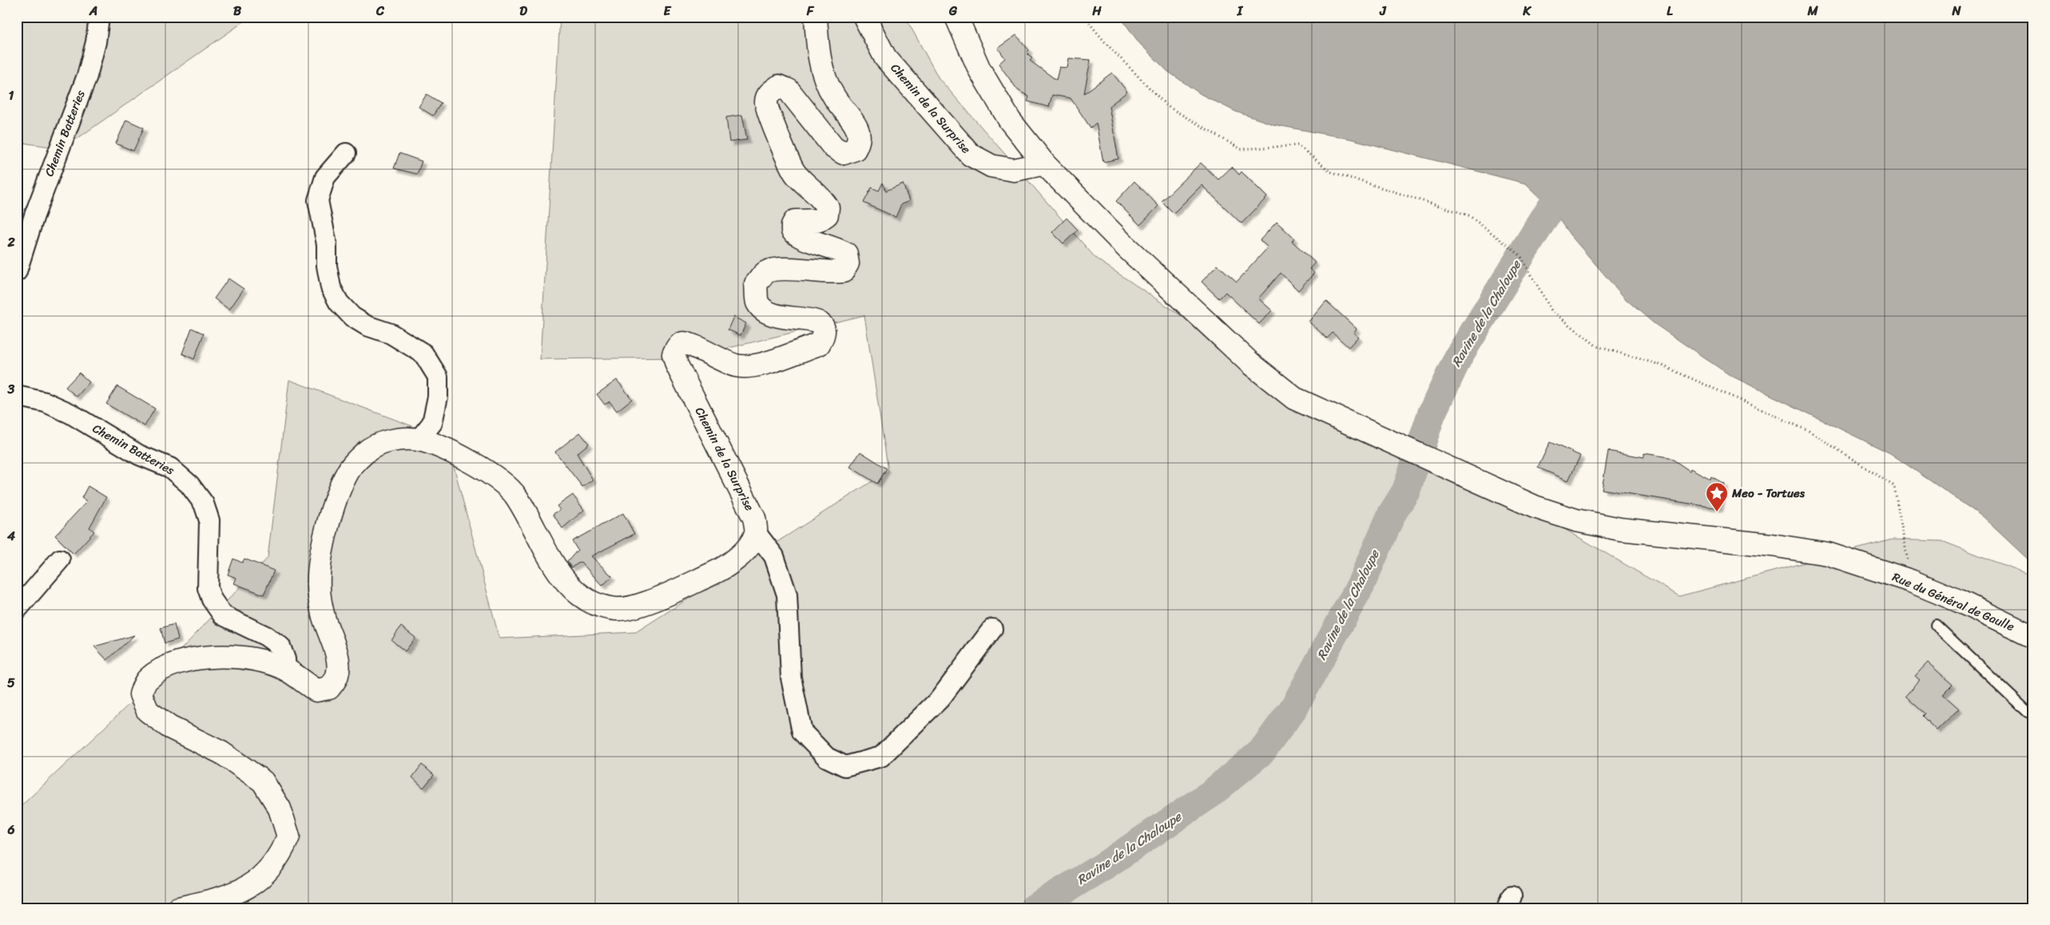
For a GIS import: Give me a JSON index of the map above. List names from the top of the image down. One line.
{"streets":{"main road":["Chemin de la Surprise","Rue du Général de Gaulle"],"street":["Chemin Batteries"]},"crossings":[["Chemin de la Surprise","Rue du Général de Gaulle"]],"water":["Ravine de la Chaloupe"],"places":{"place":["Meo - Tortues"]},"grid":{"columns":["A","B","C","D","E","F","G","H","I","J","K","L","M","N"],"rows":["1","2","3","4","5","6"]}}
